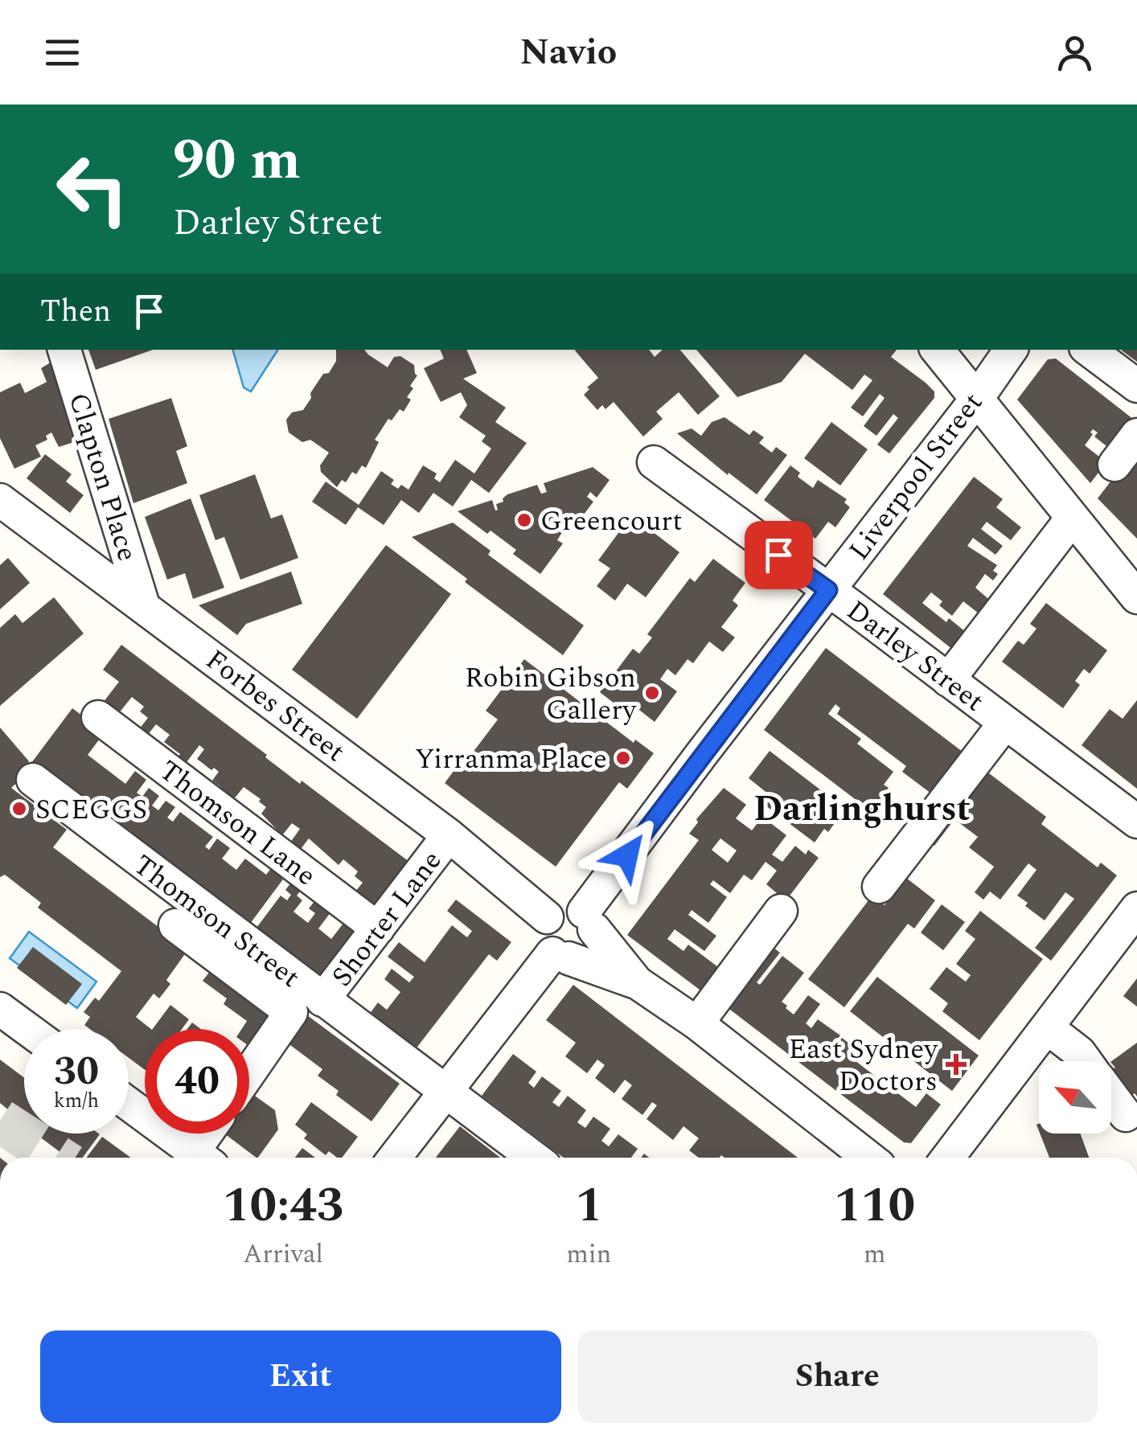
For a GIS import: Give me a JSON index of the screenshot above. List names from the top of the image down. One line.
{"streets":{"street":["Liverpool Street","Clapton Place","Darley Street","Forbes Street","Thomson Lane","Shorter Lane","Thomson Street"]},"crossings":[["Liverpool Street","Darley Street"],["Liverpool Street","Forbes Street"],["Clapton Place","Forbes Street"],["Forbes Street","Shorter Lane"],["Thomson Lane","Shorter Lane"],["Shorter Lane","Thomson Street"]],"districts":["Darlinghurst"],"places":{"other":["Greencourt","Robin Gibson Gallery","Yirranma Place","SCEGGS"],"health":["East Sydney Doctors"]},"north":"top left","page":{"header":"Navio","turn":["90 m","Darley Street"],"then":"Then","speed":"30 km/h","limit":"40","eta":["10:43","Arrival","1","min","110","m"],"buttons":["Exit","Share"]}}
